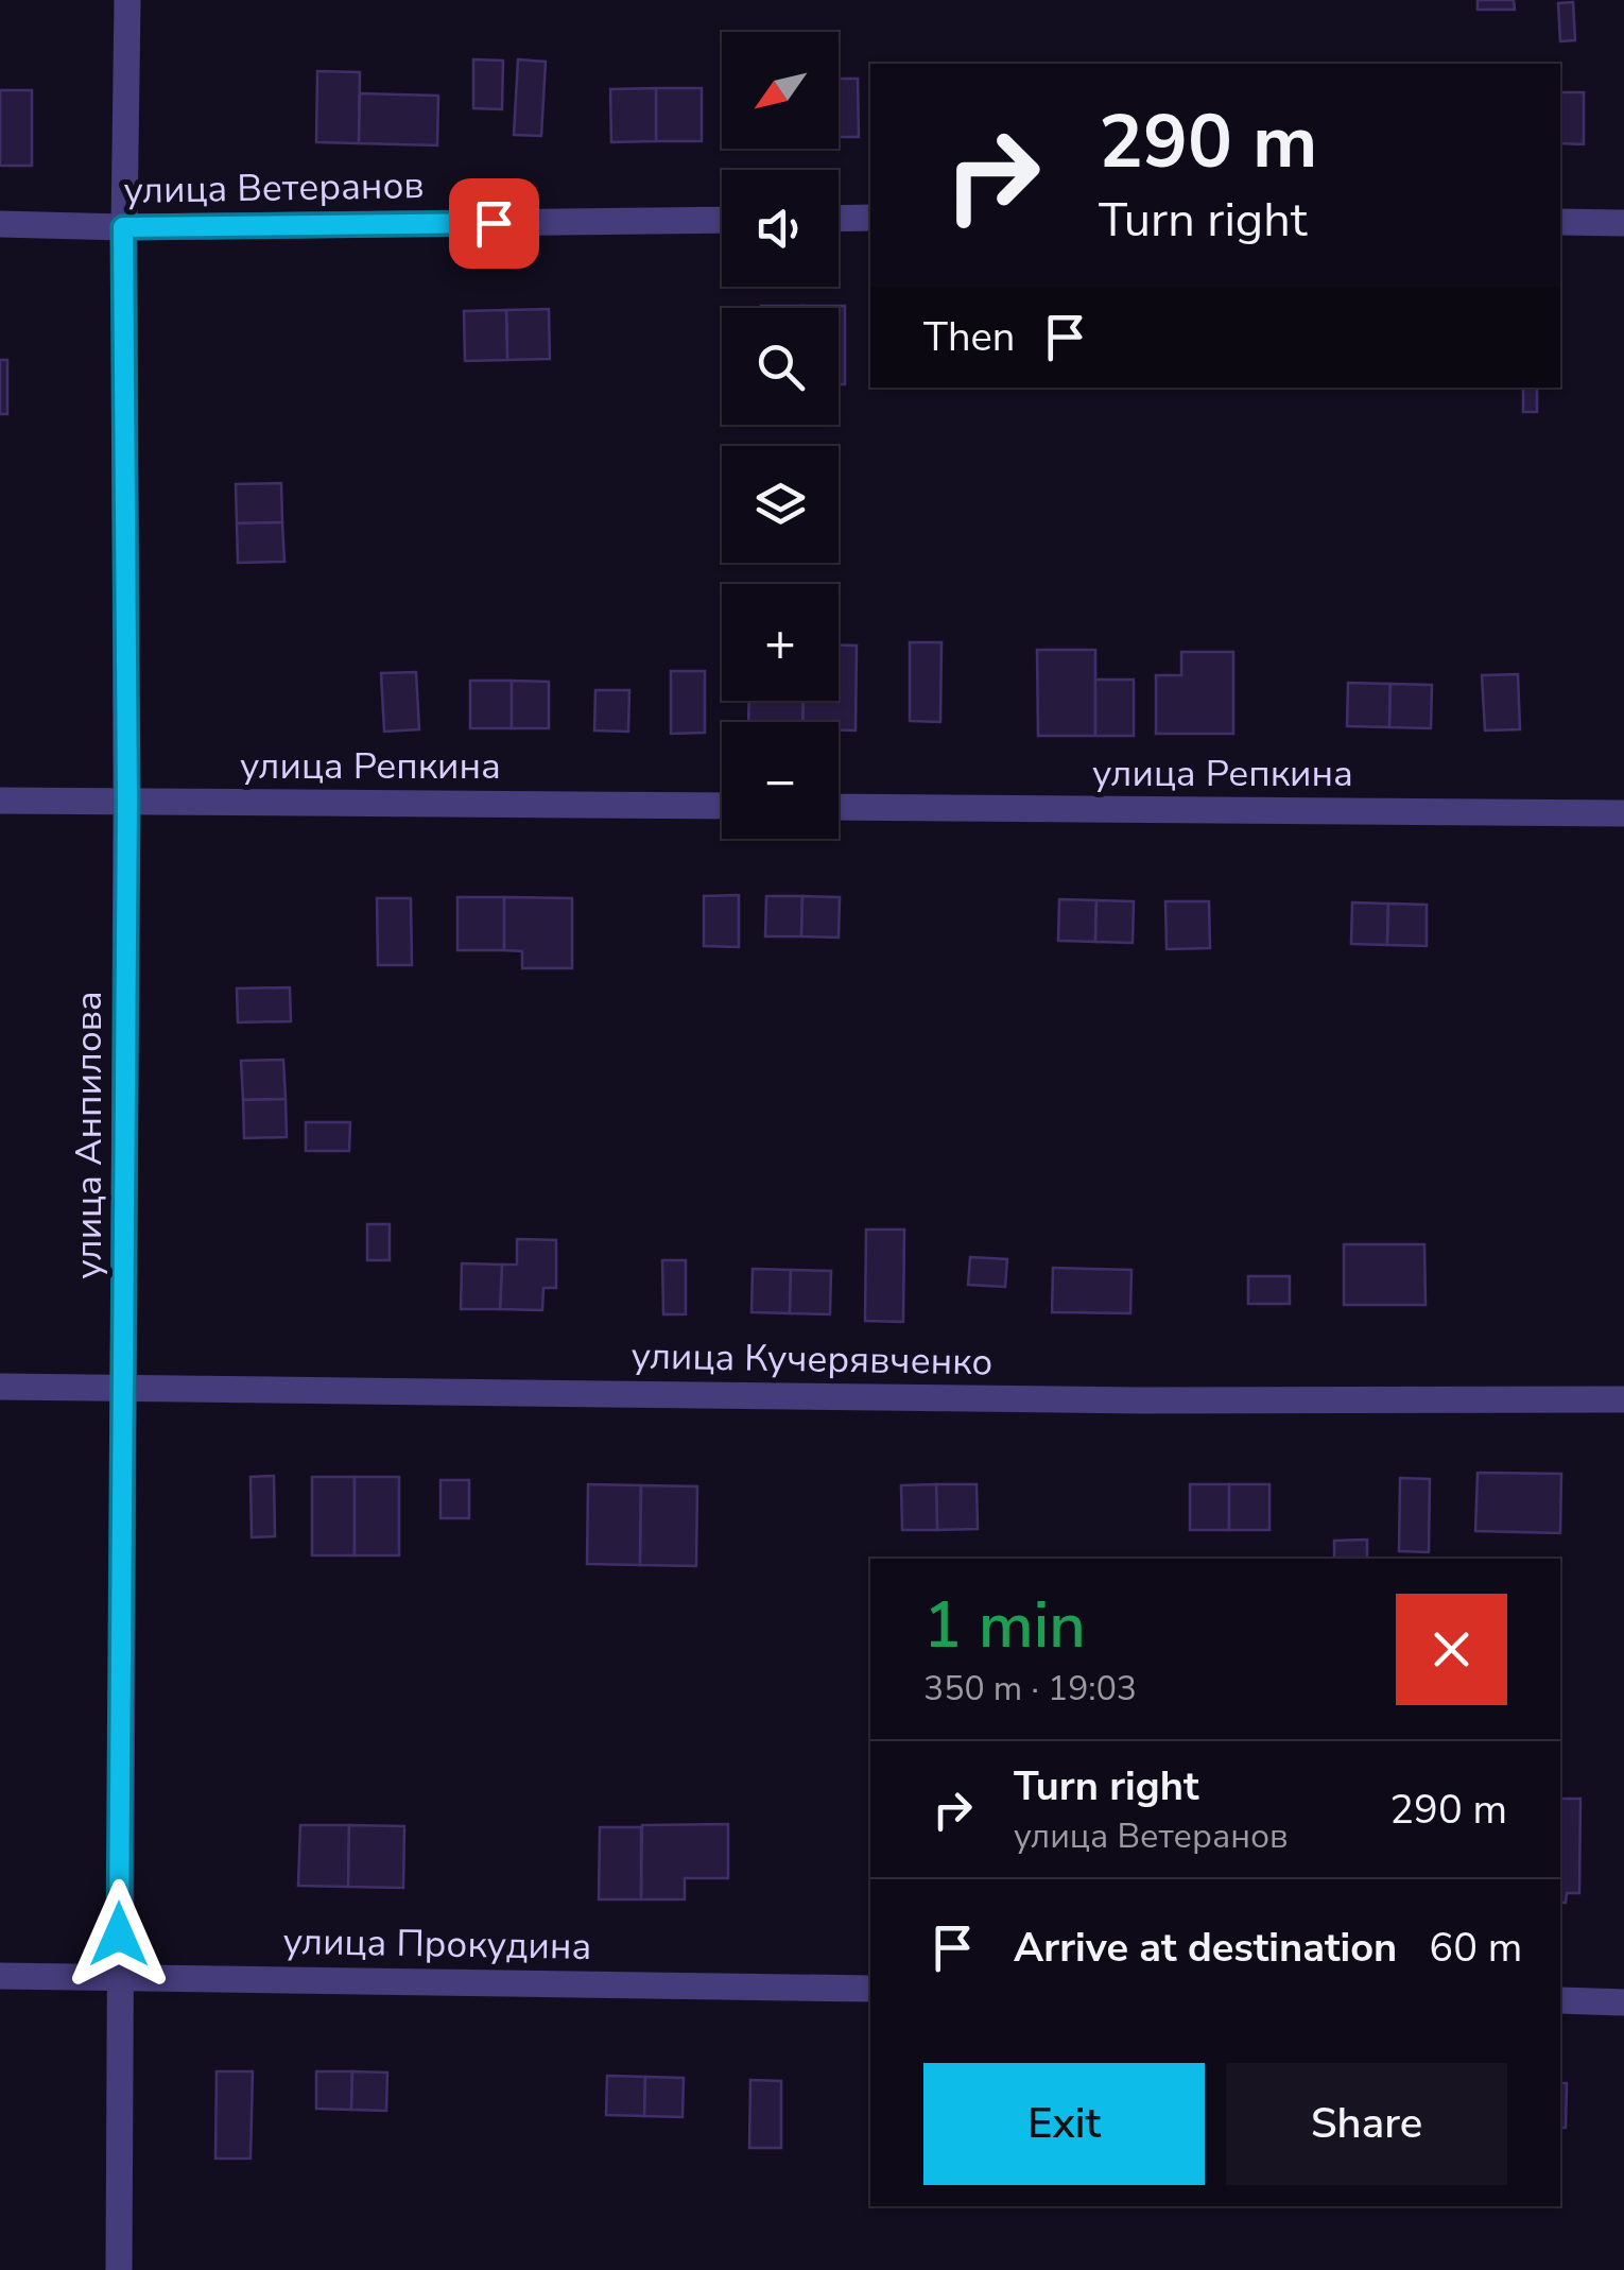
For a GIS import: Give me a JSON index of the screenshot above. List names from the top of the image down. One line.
{"streets":{"street":["улица Ветеранов","улица Репкина","улица Анпилова","улица Кучерявченко","улица Прокудина"]},"crossings":[["улица Ветеранов","улица Анпилова"],["улица Репкина","улица Анпилова"],["улица Анпилова","улица Кучерявченко"],["улица Анпилова","улица Прокудина"]],"north":"bottom left","page":{"map_buttons":["+","−"],"turn":["290 m","Turn right"],"then":"Then","heading":["1 min","350 m · 19:03"],"list":[{"name":"Turn right","note":"улица Ветеранов","value":"290 m"},{"name":"Arrive at destination","value":"60 m"}],"buttons":["Exit","Share"]}}
